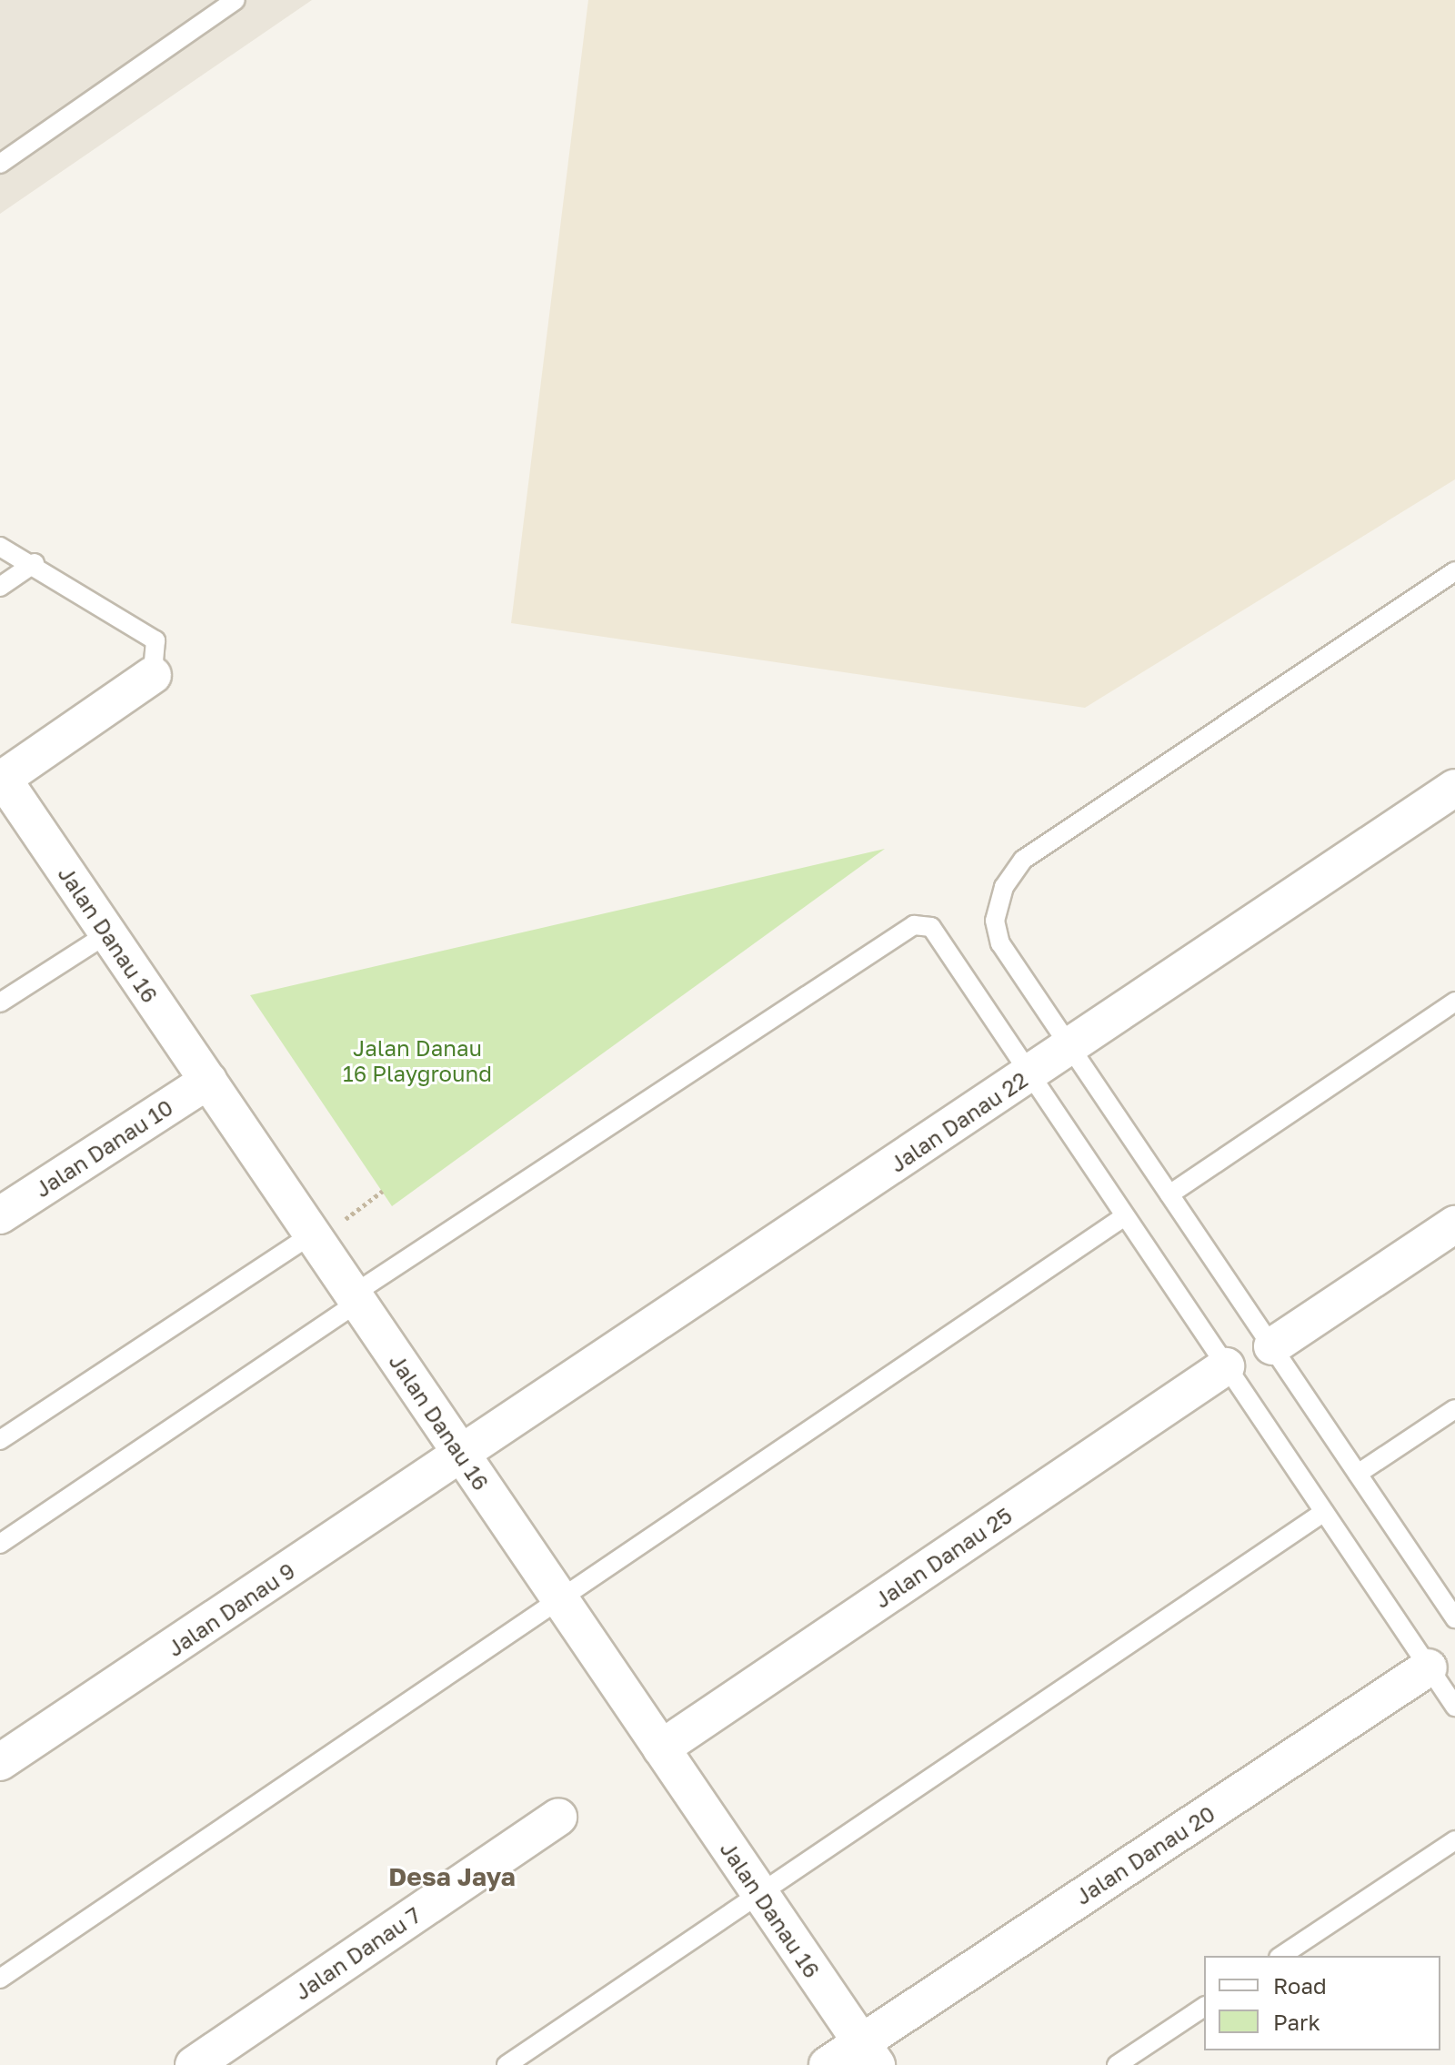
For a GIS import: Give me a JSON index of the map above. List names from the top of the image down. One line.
{"streets":{"street":["Jalan Danau 16","Jalan Danau 22","Jalan Danau 10","Jalan Danau 25","Jalan Danau 9","Jalan Danau 20","Jalan Danau 7"]},"crossings":[["Jalan Danau 16","Jalan Danau 22"],["Jalan Danau 16","Jalan Danau 10"],["Jalan Danau 16","Jalan Danau 25"],["Jalan Danau 16","Jalan Danau 9"],["Jalan Danau 16","Jalan Danau 20"],["Jalan Danau 22","Jalan Danau 9"]],"districts":["Desa Jaya"],"parks":["Jalan Danau 16 Playground"],"legend":["Road","Park"]}
